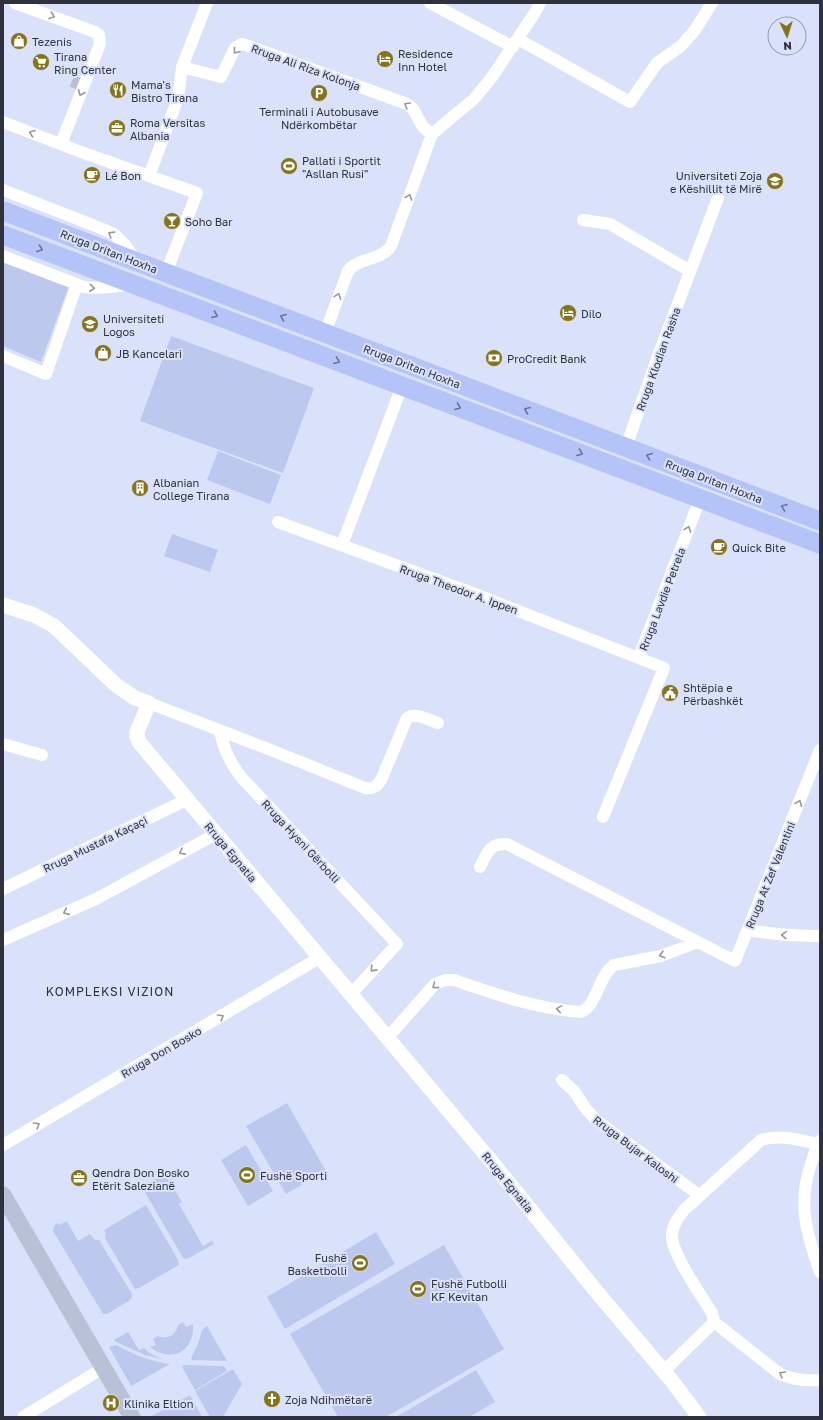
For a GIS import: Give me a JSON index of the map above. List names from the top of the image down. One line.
{"streets":{"main road":["Rruga Dritan Hoxha"],"street":["Rruga Ali Riza Kolonja","Rruga Klodian Rasha","Rruga Theodor A. Ippen","Rruga Lavdie Petrela","Rruga Hysni Gërbolli","Rruga Mustafa Kaçaçi","Rruga Egnatia","Rruga At Zef Valentini","Rruga Don Bosko","Rruga Bujar Kaloshi"]},"crossings":[["Rruga Dritan Hoxha","Rruga Klodian Rasha"],["Rruga Dritan Hoxha","Rruga Lavdie Petrela"],["Rruga Theodor A. Ippen","Rruga Lavdie Petrela"],["Rruga Hysni Gërbolli","Rruga Egnatia"],["Rruga Mustafa Kaçaçi","Rruga Egnatia"],["Rruga Egnatia","Rruga Don Bosko"]],"one_way":["Rruga Ali Riza Kolonja","Rruga Lavdie Petrela","Rruga Hysni Gërbolli","Rruga At Zef Valentini","Rruga Don Bosko"],"districts":["KOMPLEKSI VIZION"],"places":{"shop":["Tezenis","JB Kancelari"],"hotel":["Residence Inn Hotel","Dilo"],"supermarket":["Tirana Ring Center"],"restaurant":["Mama's Bistro Tirana"],"parking":["Terminali i Autobusave Ndërkombëtar"],"office":["Roma Versitas Albania","Qendra Don Bosko Etërit Salezianë"],"sports":["Pallati i Sportit \"Asllan Rusi\"","Fushë Sporti","Fushë Basketbolli","Fushë Futbolli KF Kevitan"],"cafe":["Lé Bon","Quick Bite"],"school or university":["Universiteti Zoja e Këshillit të Mirë","Universiteti Logos"],"bar":["Soho Bar"],"bank":["ProCredit Bank"],"building":["Albanian College Tirana"],"public building":["Shtëpia e Përbashkët"],"church":["Zoja Ndihmëtarë"],"hospital":["Klinika Eltion"]},"north":"bottom"}
